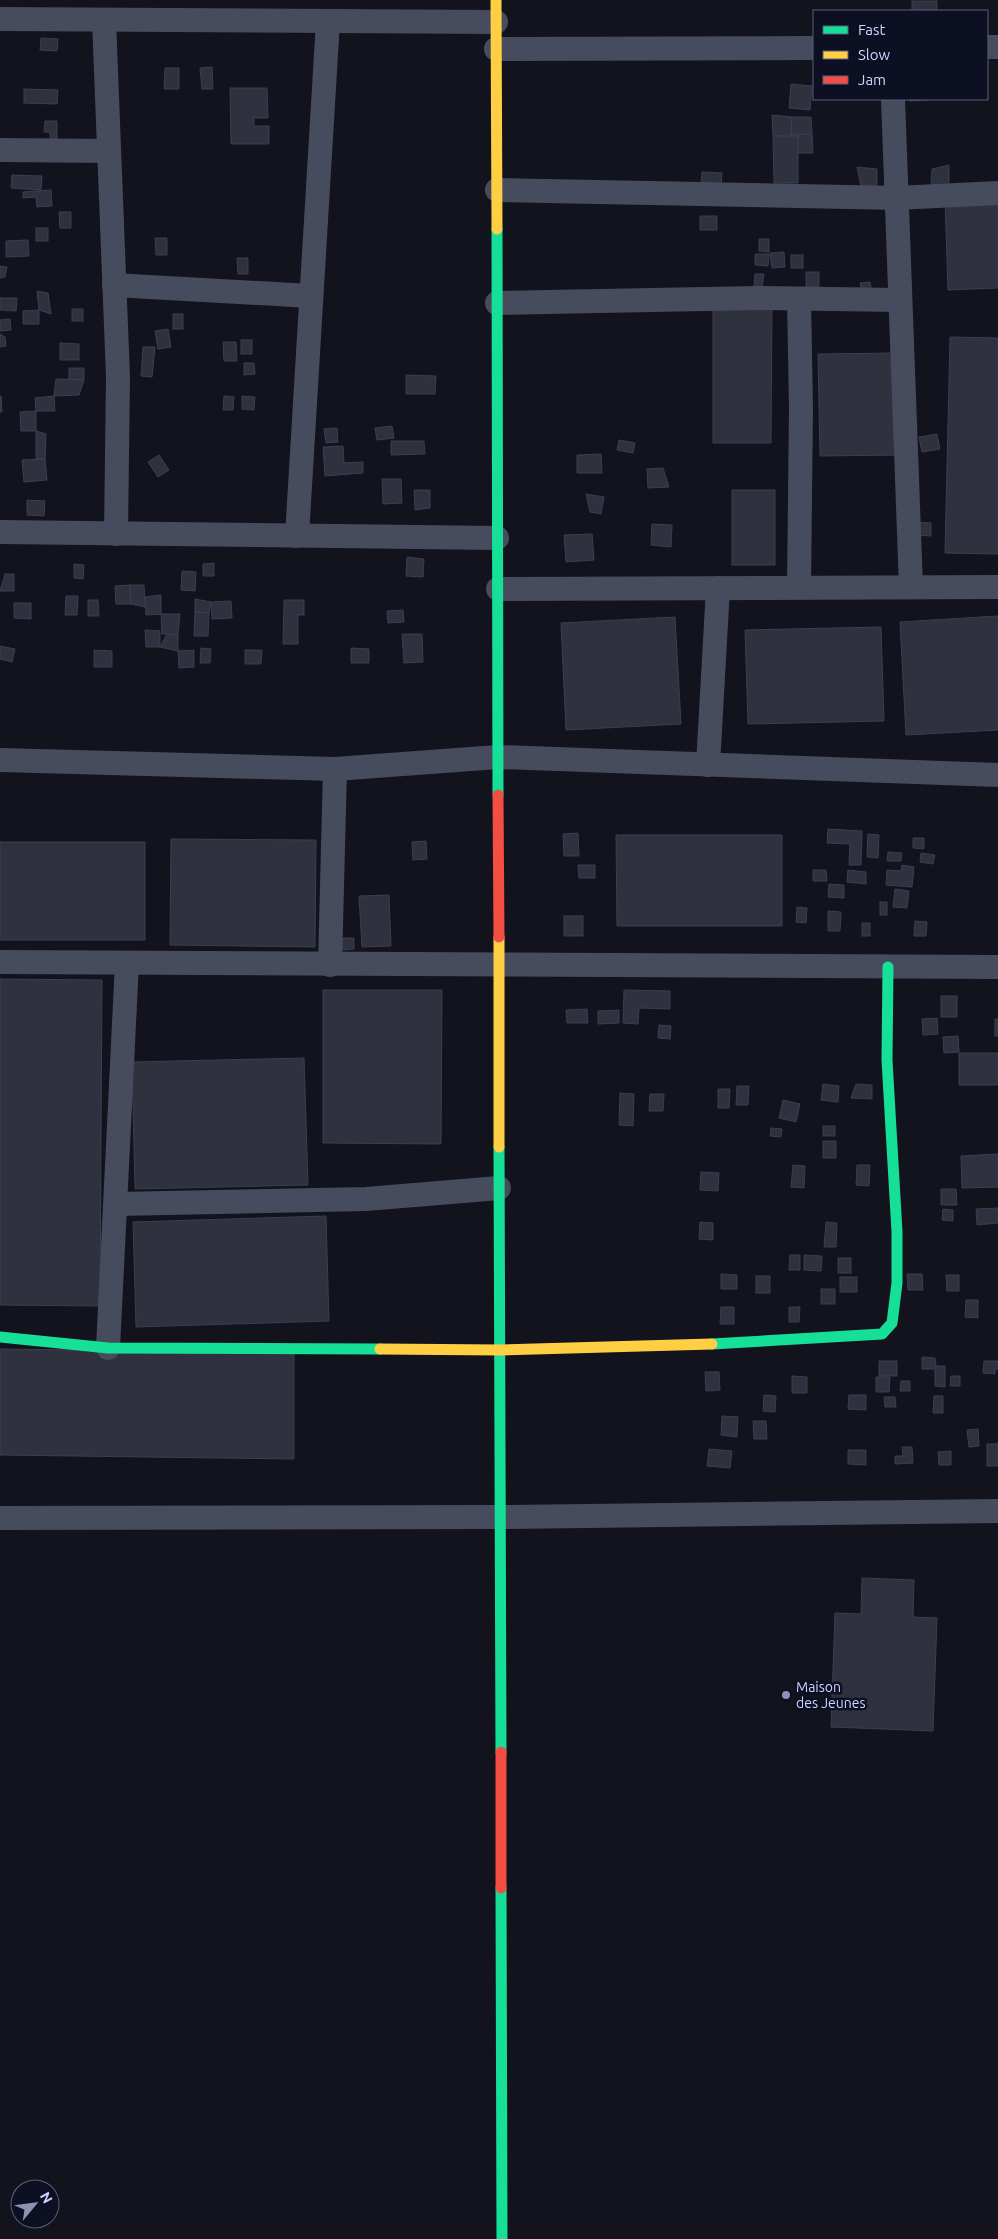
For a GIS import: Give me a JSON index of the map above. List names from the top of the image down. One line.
{"places":["Maison des Jeunes"],"legend":["Fast","Slow","Jam"],"north":"top right"}
